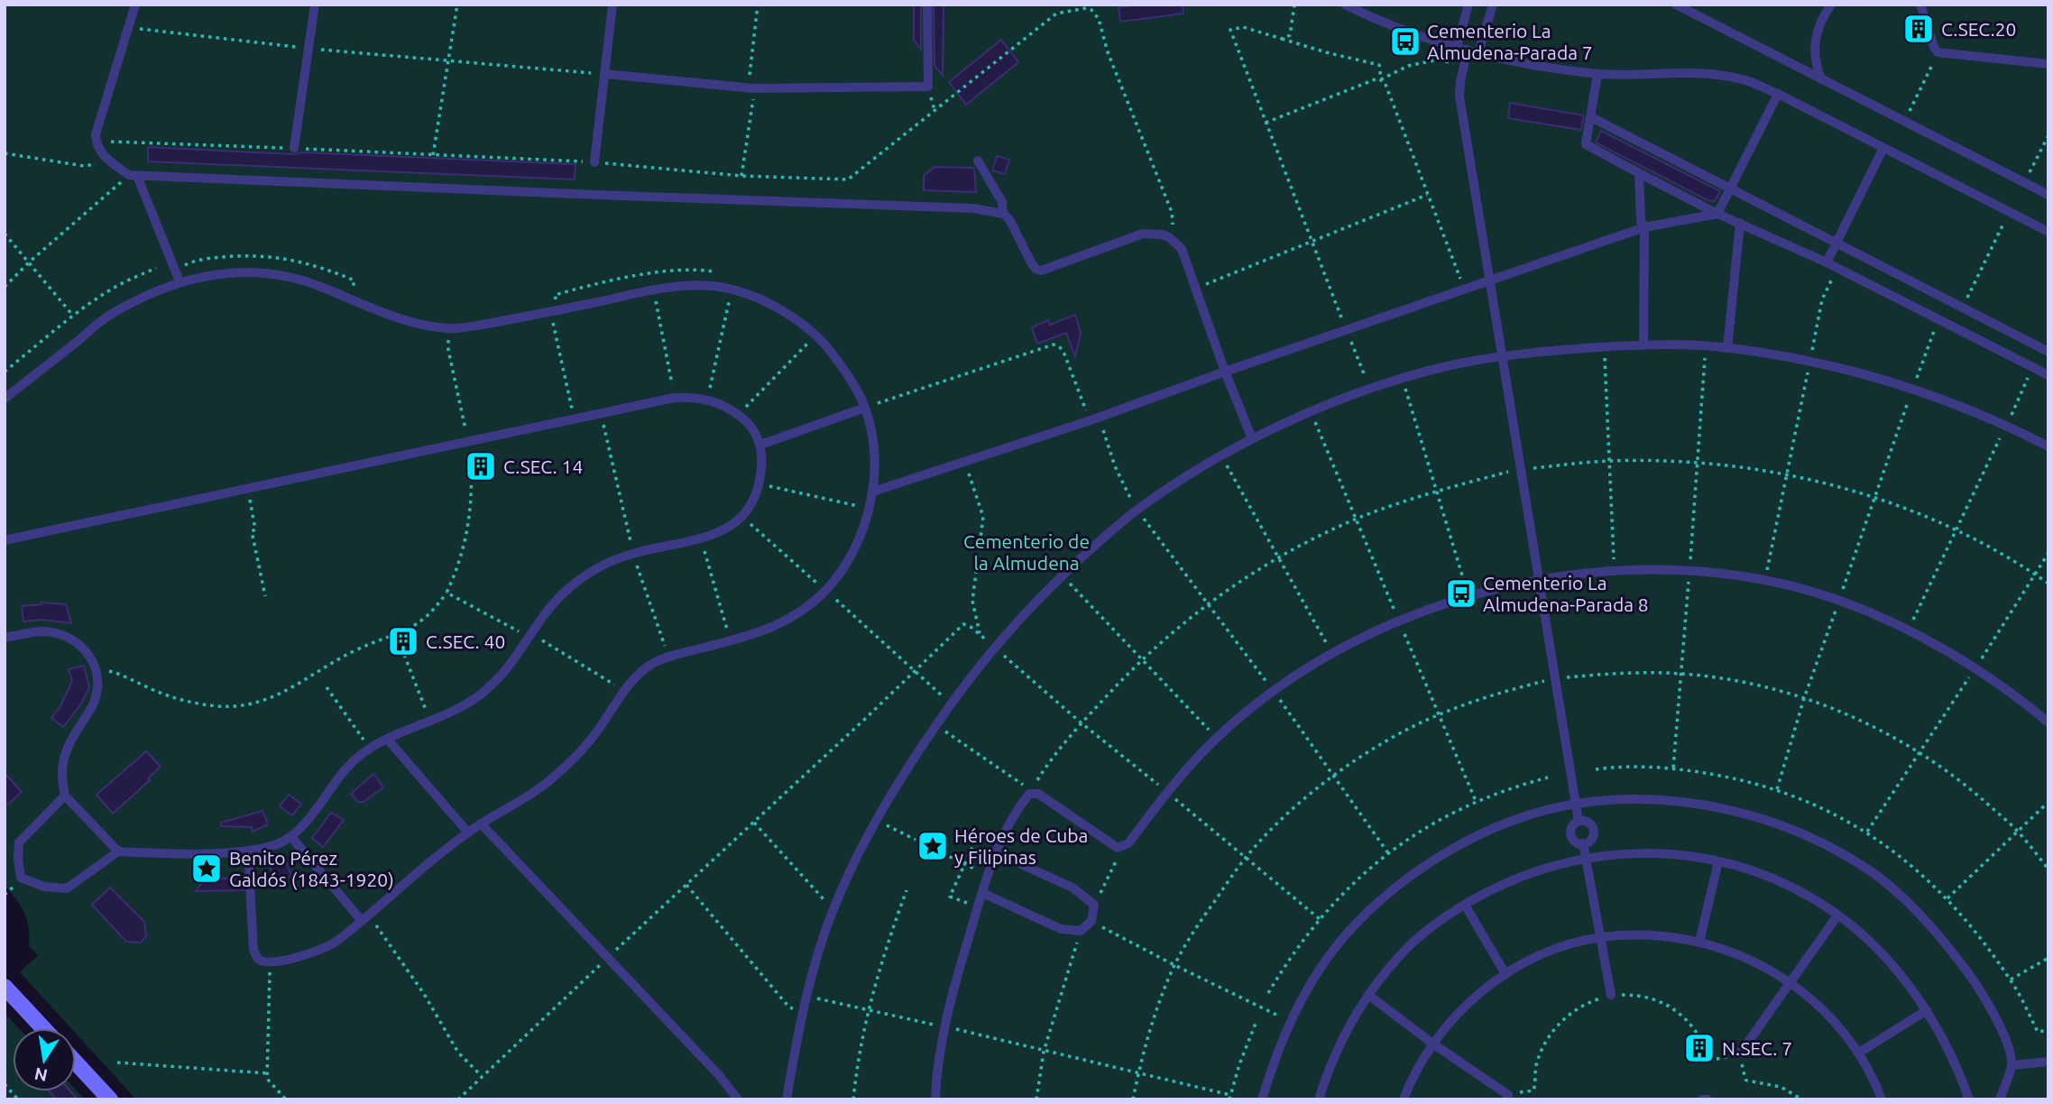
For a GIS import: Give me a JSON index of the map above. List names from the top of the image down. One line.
{"parks":["Cementerio de la Almudena"],"places":{"building":["C.SEC.20","C.SEC. 14","C.SEC. 40","N.SEC. 7"],"bus stop":["Cementerio La Almudena-Parada 7","Cementerio La Almudena-Parada 8"],"place":["Héroes de Cuba y Filipinas","Benito Pérez Galdós (1843-1920)"]},"north":"bottom"}
